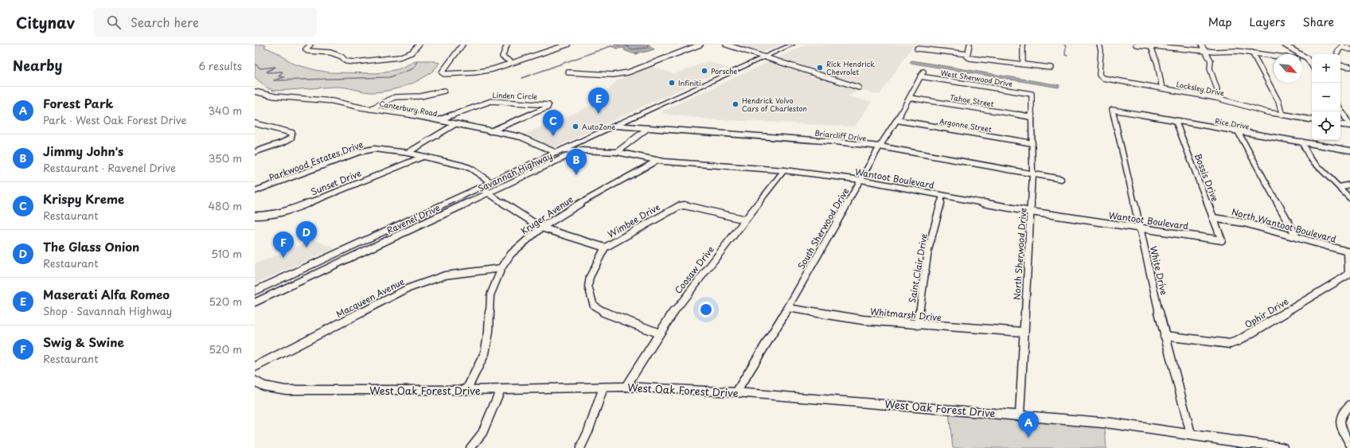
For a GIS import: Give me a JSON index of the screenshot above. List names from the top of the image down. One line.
{"streets":{"highway":["Savannah Highway"],"main road":["West Oak Forest Drive"],"street":["West Sherwood Drive","Locksley Drive","Linden Circle","Tahoe Street","Canterbury Road","Rice Drive","Argonne Street","Briarcliff Drive","Parkwood Estates Drive","Bossis Drive","Wantoot Boulevard","Sunset Drive","Kruger Avenue","Ravenel Drive","Wimbee Drive","North Wantoot Boulevard","South Sherwood Drive","North Sherwood Drive","Saint Clair Drive","Coosaw Drive","White Drive","Macqueen Avenue","Ophir Drive","Whitmarsh Drive"]},"crossings":[["West Sherwood Drive","South Sherwood Drive"],["West Sherwood Drive","North Sherwood Drive"],["Linden Circle","Canterbury Road"],["Tahoe Street","South Sherwood Drive"],["Tahoe Street","North Sherwood Drive"],["Canterbury Road","Savannah Highway"],["Canterbury Road","Wantoot Boulevard"],["Rice Drive","Bossis Drive"],["Rice Drive","White Drive"],["Argonne Street","South Sherwood Drive"],["Argonne Street","North Sherwood Drive"],["Briarcliff Drive","Savannah Highway"],["Briarcliff Drive","South Sherwood Drive"],["Briarcliff Drive","North Sherwood Drive"],["Parkwood Estates Drive","Savannah Highway"],["Parkwood Estates Drive","Sunset Drive"],["Savannah Highway","Wantoot Boulevard"],["Bossis Drive","Wantoot Boulevard"],["Bossis Drive","North Wantoot Boulevard"],["Wantoot Boulevard","Kruger Avenue"],["Wantoot Boulevard","Ravenel Drive"],["Wantoot Boulevard","South Sherwood Drive"],["Wantoot Boulevard","North Sherwood Drive"],["Wantoot Boulevard","Saint Clair Drive"],["Wantoot Boulevard","Coosaw Drive"],["Wantoot Boulevard","White Drive"],["Kruger Avenue","Macqueen Avenue"],["Kruger Avenue","West Oak Forest Drive"],["Wimbee Drive","Coosaw Drive"],["North Wantoot Boulevard","Ophir Drive"],["South Sherwood Drive","Whitmarsh Drive"],["South Sherwood Drive","West Oak Forest Drive"],["North Sherwood Drive","Whitmarsh Drive"],["North Sherwood Drive","West Oak Forest Drive"],["Saint Clair Drive","Whitmarsh Drive"],["Coosaw Drive","West Oak Forest Drive"],["White Drive","Ophir Drive"],["White Drive","West Oak Forest Drive"]],"places":["Rick Hendrick Chevrolet","Porsche","Infiniti","Hendrick Volvo Cars of Charleston","AutoZone"],"north":"bottom right","page":{"header":"Citynav","search":"Search here","nav":["Map","Layers","Share"],"heading":["Nearby","6 results"],"map_buttons":["+","−"],"list":[{"mark":"A","name":"Forest Park","note":"Park · West Oak Forest Drive","value":"340 m"},{"mark":"B","name":"Jimmy John's","note":"Restaurant · Ravenel Drive","value":"350 m"},{"mark":"C","name":"Krispy Kreme","note":"Restaurant","value":"480 m"},{"mark":"D","name":"The Glass Onion","note":"Restaurant","value":"510 m"},{"mark":"E","name":"Maserati Alfa Romeo","note":"Shop · Savannah Highway","value":"520 m"},{"mark":"F","name":"Swig & Swine","note":"Restaurant","value":"520 m"}],"pins":["E","C","B","D","F","A"]}}
